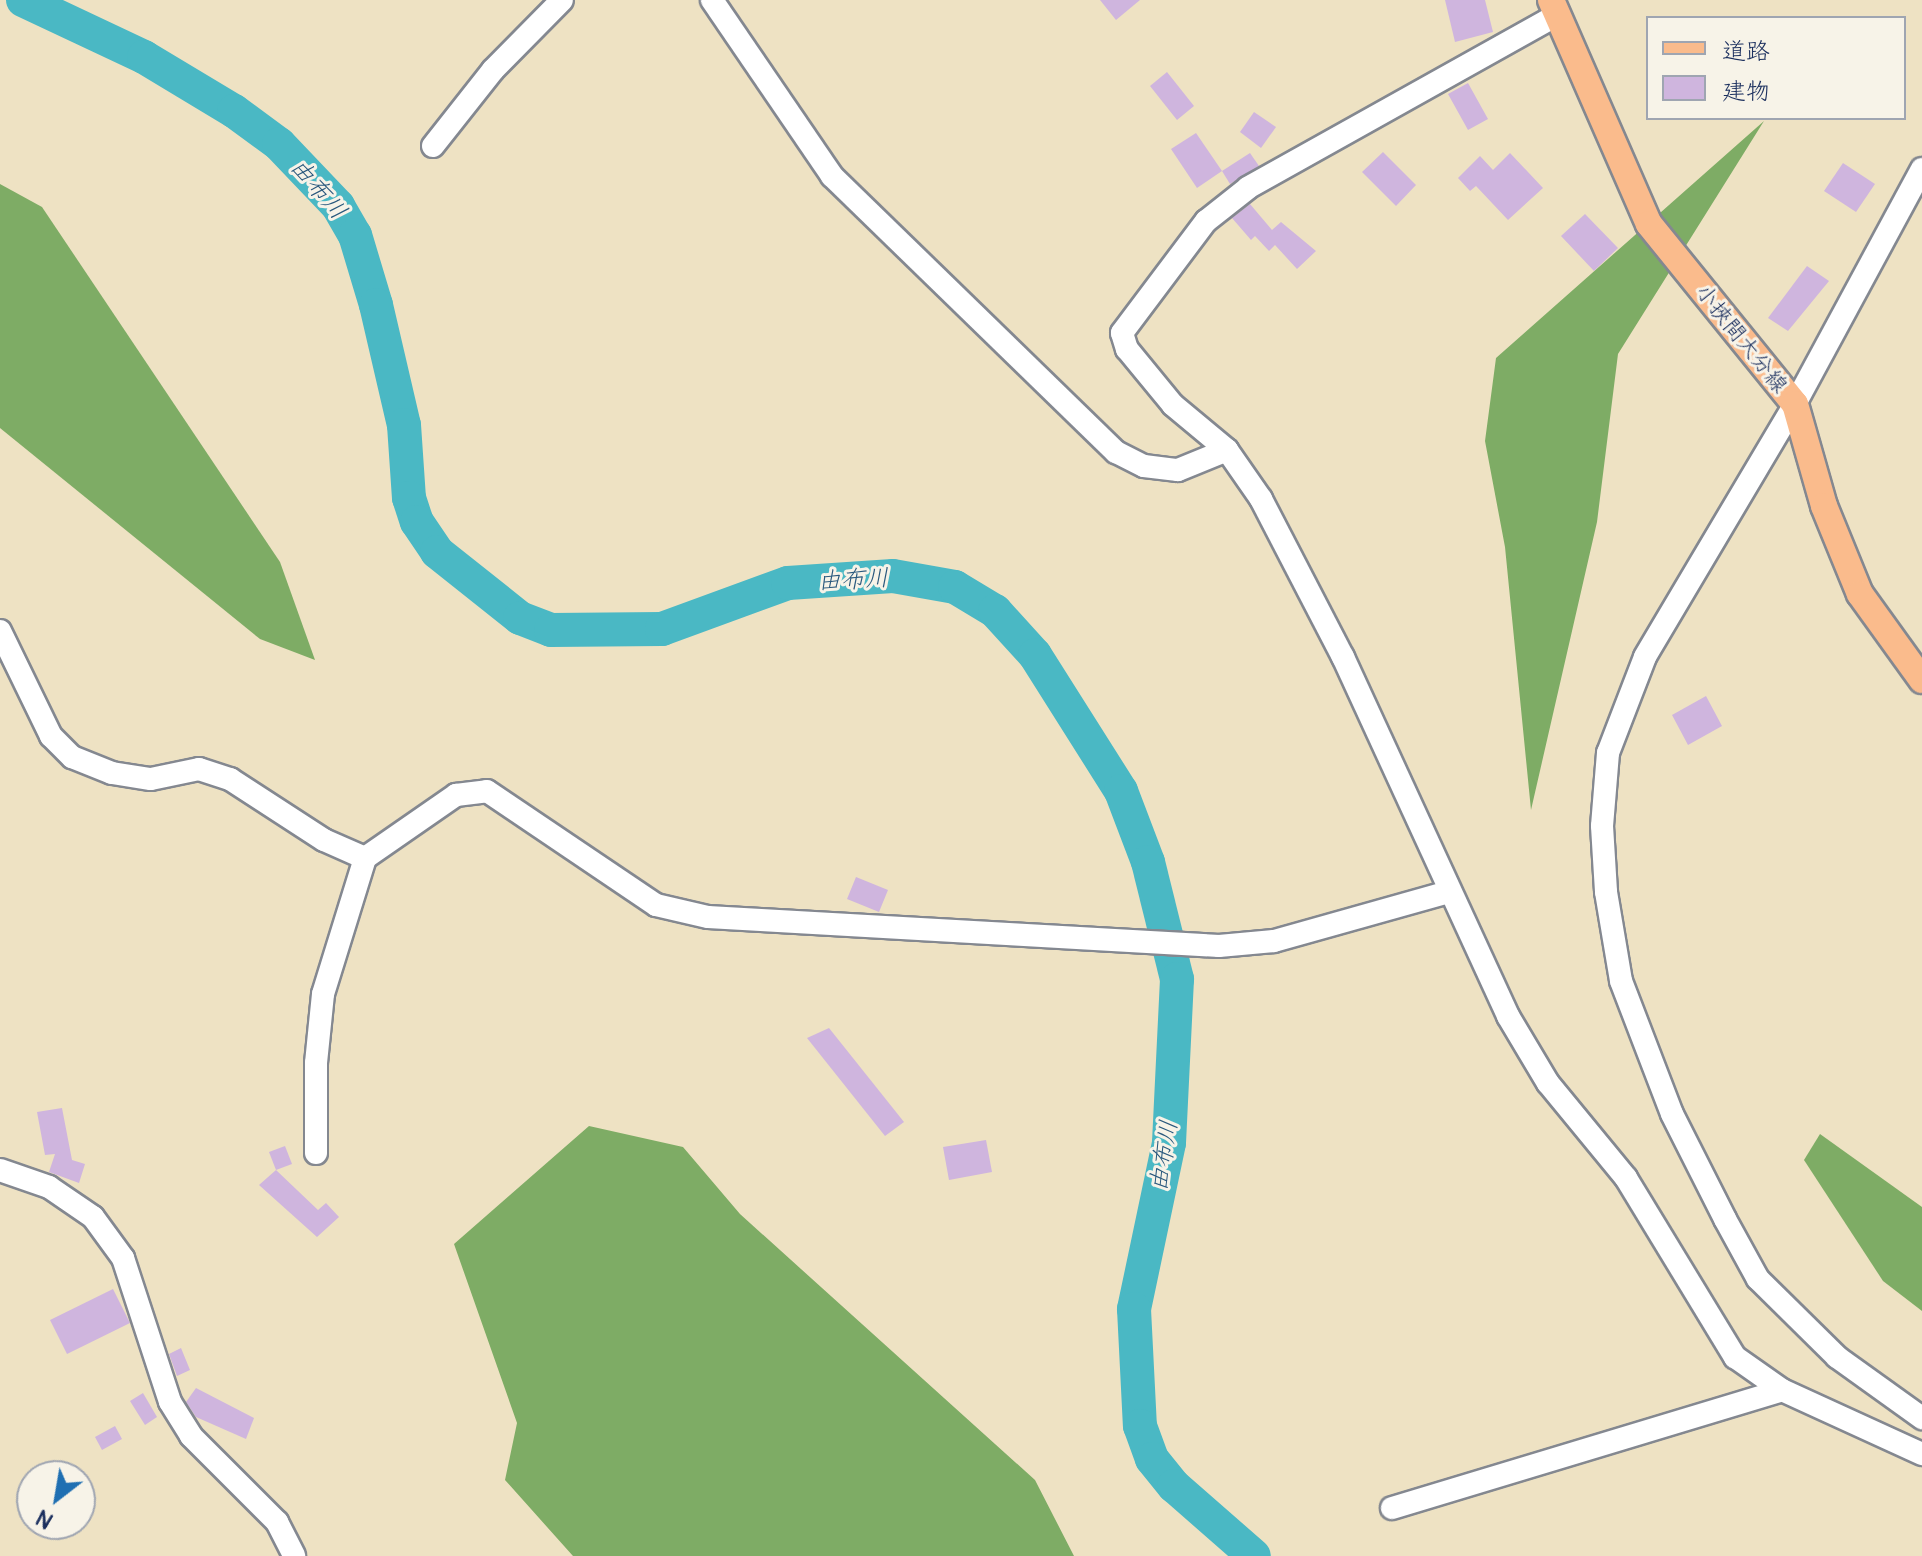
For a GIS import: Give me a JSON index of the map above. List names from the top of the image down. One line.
{"streets":{"main road":["小挾間大分線"]},"water":["由布川"],"legend":["道路","建物"],"north":"bottom left"}
